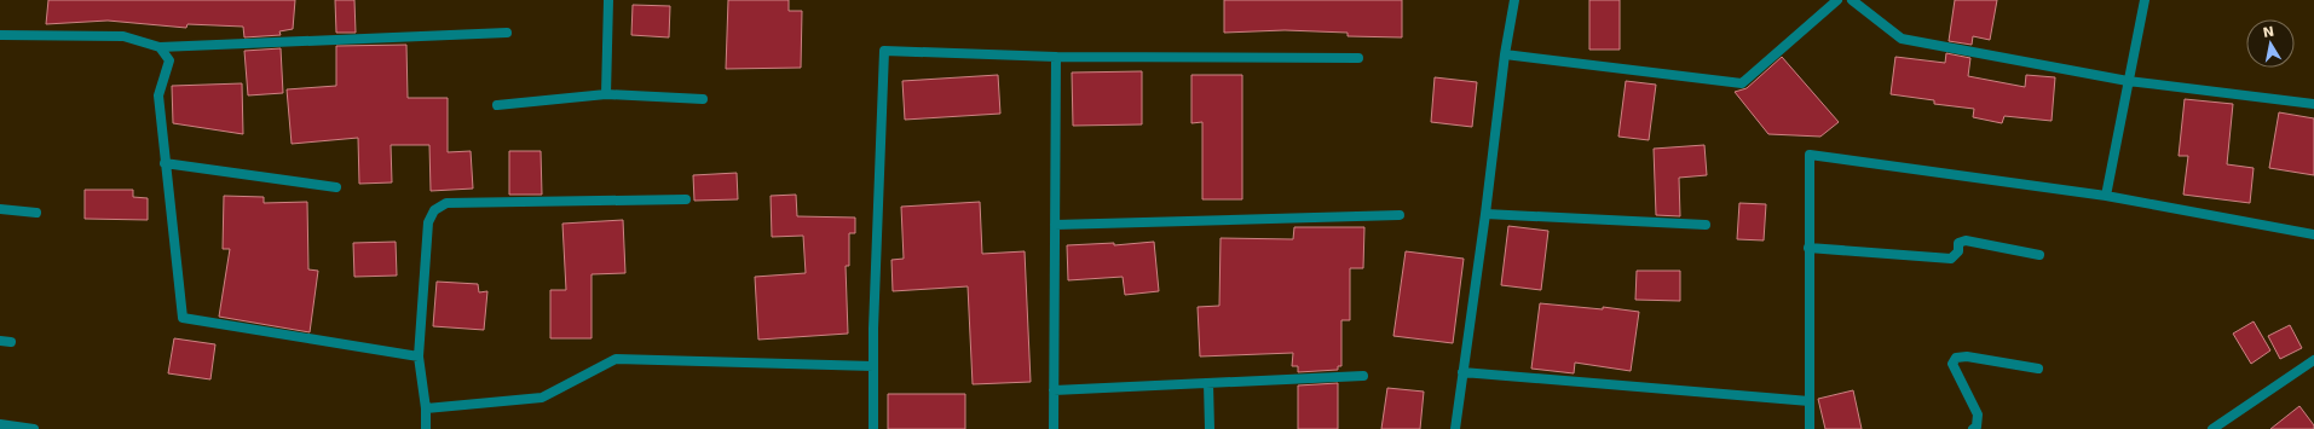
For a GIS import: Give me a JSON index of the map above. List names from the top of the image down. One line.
{"north":"top"}
